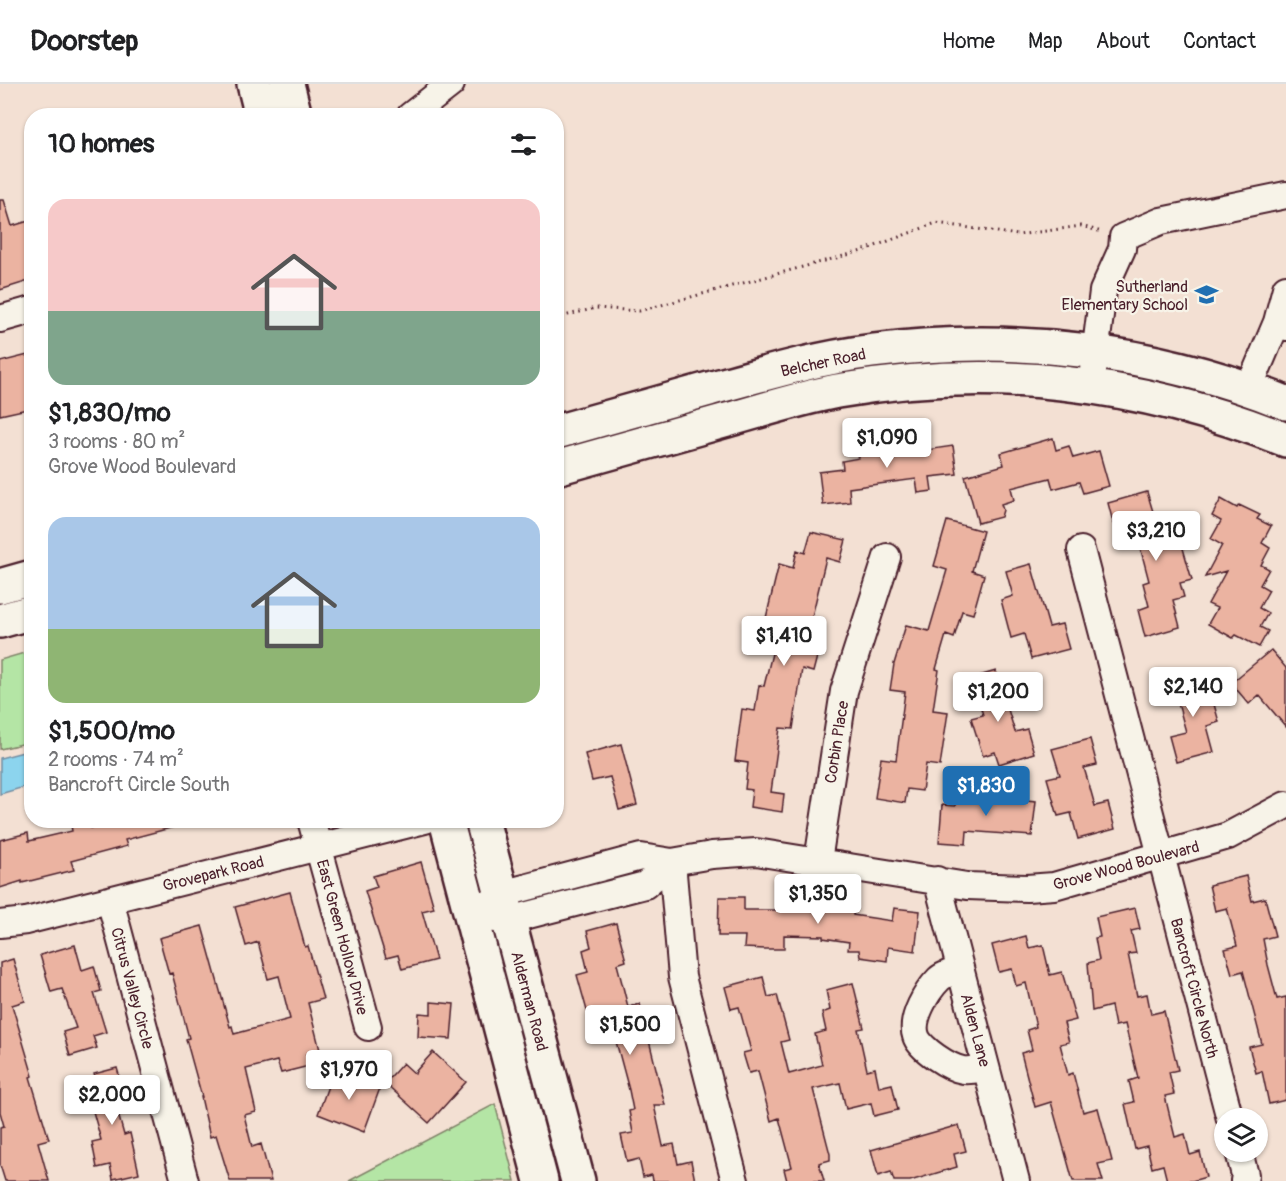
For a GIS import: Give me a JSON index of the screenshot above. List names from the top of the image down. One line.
{"streets":{"main road":["Belcher Road","Alderman Road"],"street":["Corbin Place","Grove Wood Boulevard","Grovepark Road","East Green Hollow Drive","Citrus Valley Circle","Bancroft Circle North","Alden Lane"]},"crossings":[["Corbin Place","Grove Wood Boulevard"],["Grove Wood Boulevard","Bancroft Circle North"],["Grove Wood Boulevard","Alden Lane"],["Grovepark Road","East Green Hollow Drive"],["Grovepark Road","Citrus Valley Circle"]],"places":{"school or university":["Sutherland Elementary School"]},"page":{"header":"Doorstep","nav":["Home","Map","About","Contact"],"heading":"10 homes","list":[{"name":"$1,830/mo","note":"3 rooms · 80 m² · Grove Wood Boulevard"},{"name":"$1,500/mo","note":"2 rooms · 74 m² · Bancroft Circle South"}],"price":["$1,090","$3,210","$1,410","$2,140","$1,200","$1,830","$1,350","$1,500","$1,970","$2,000"]}}
